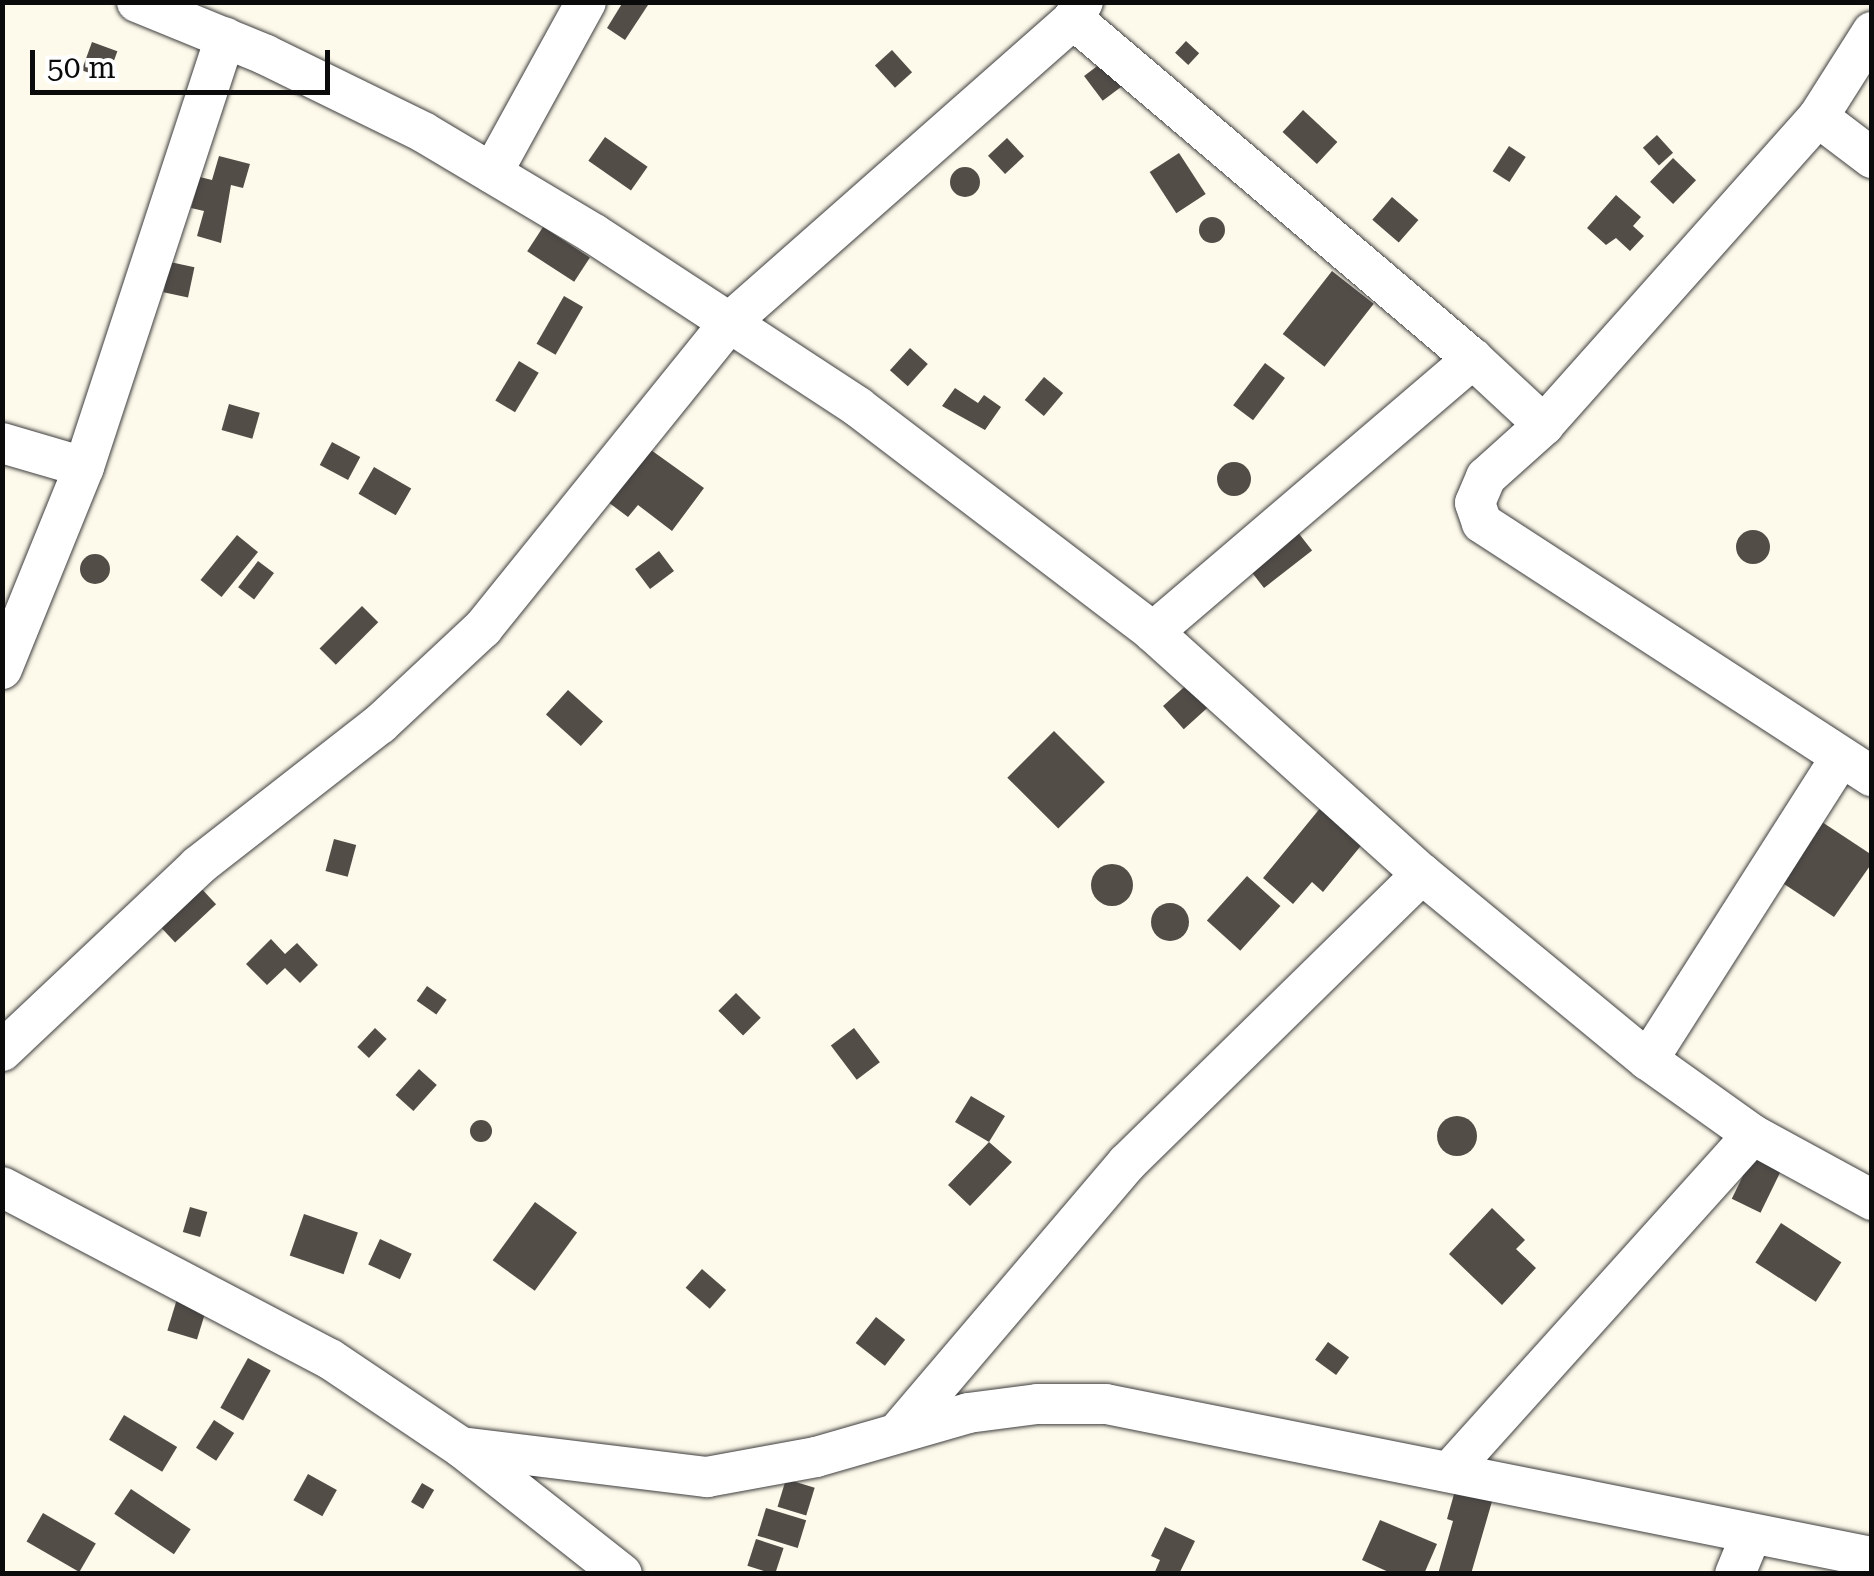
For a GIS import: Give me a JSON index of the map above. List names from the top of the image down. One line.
{"scale_bar":"50 m"}
